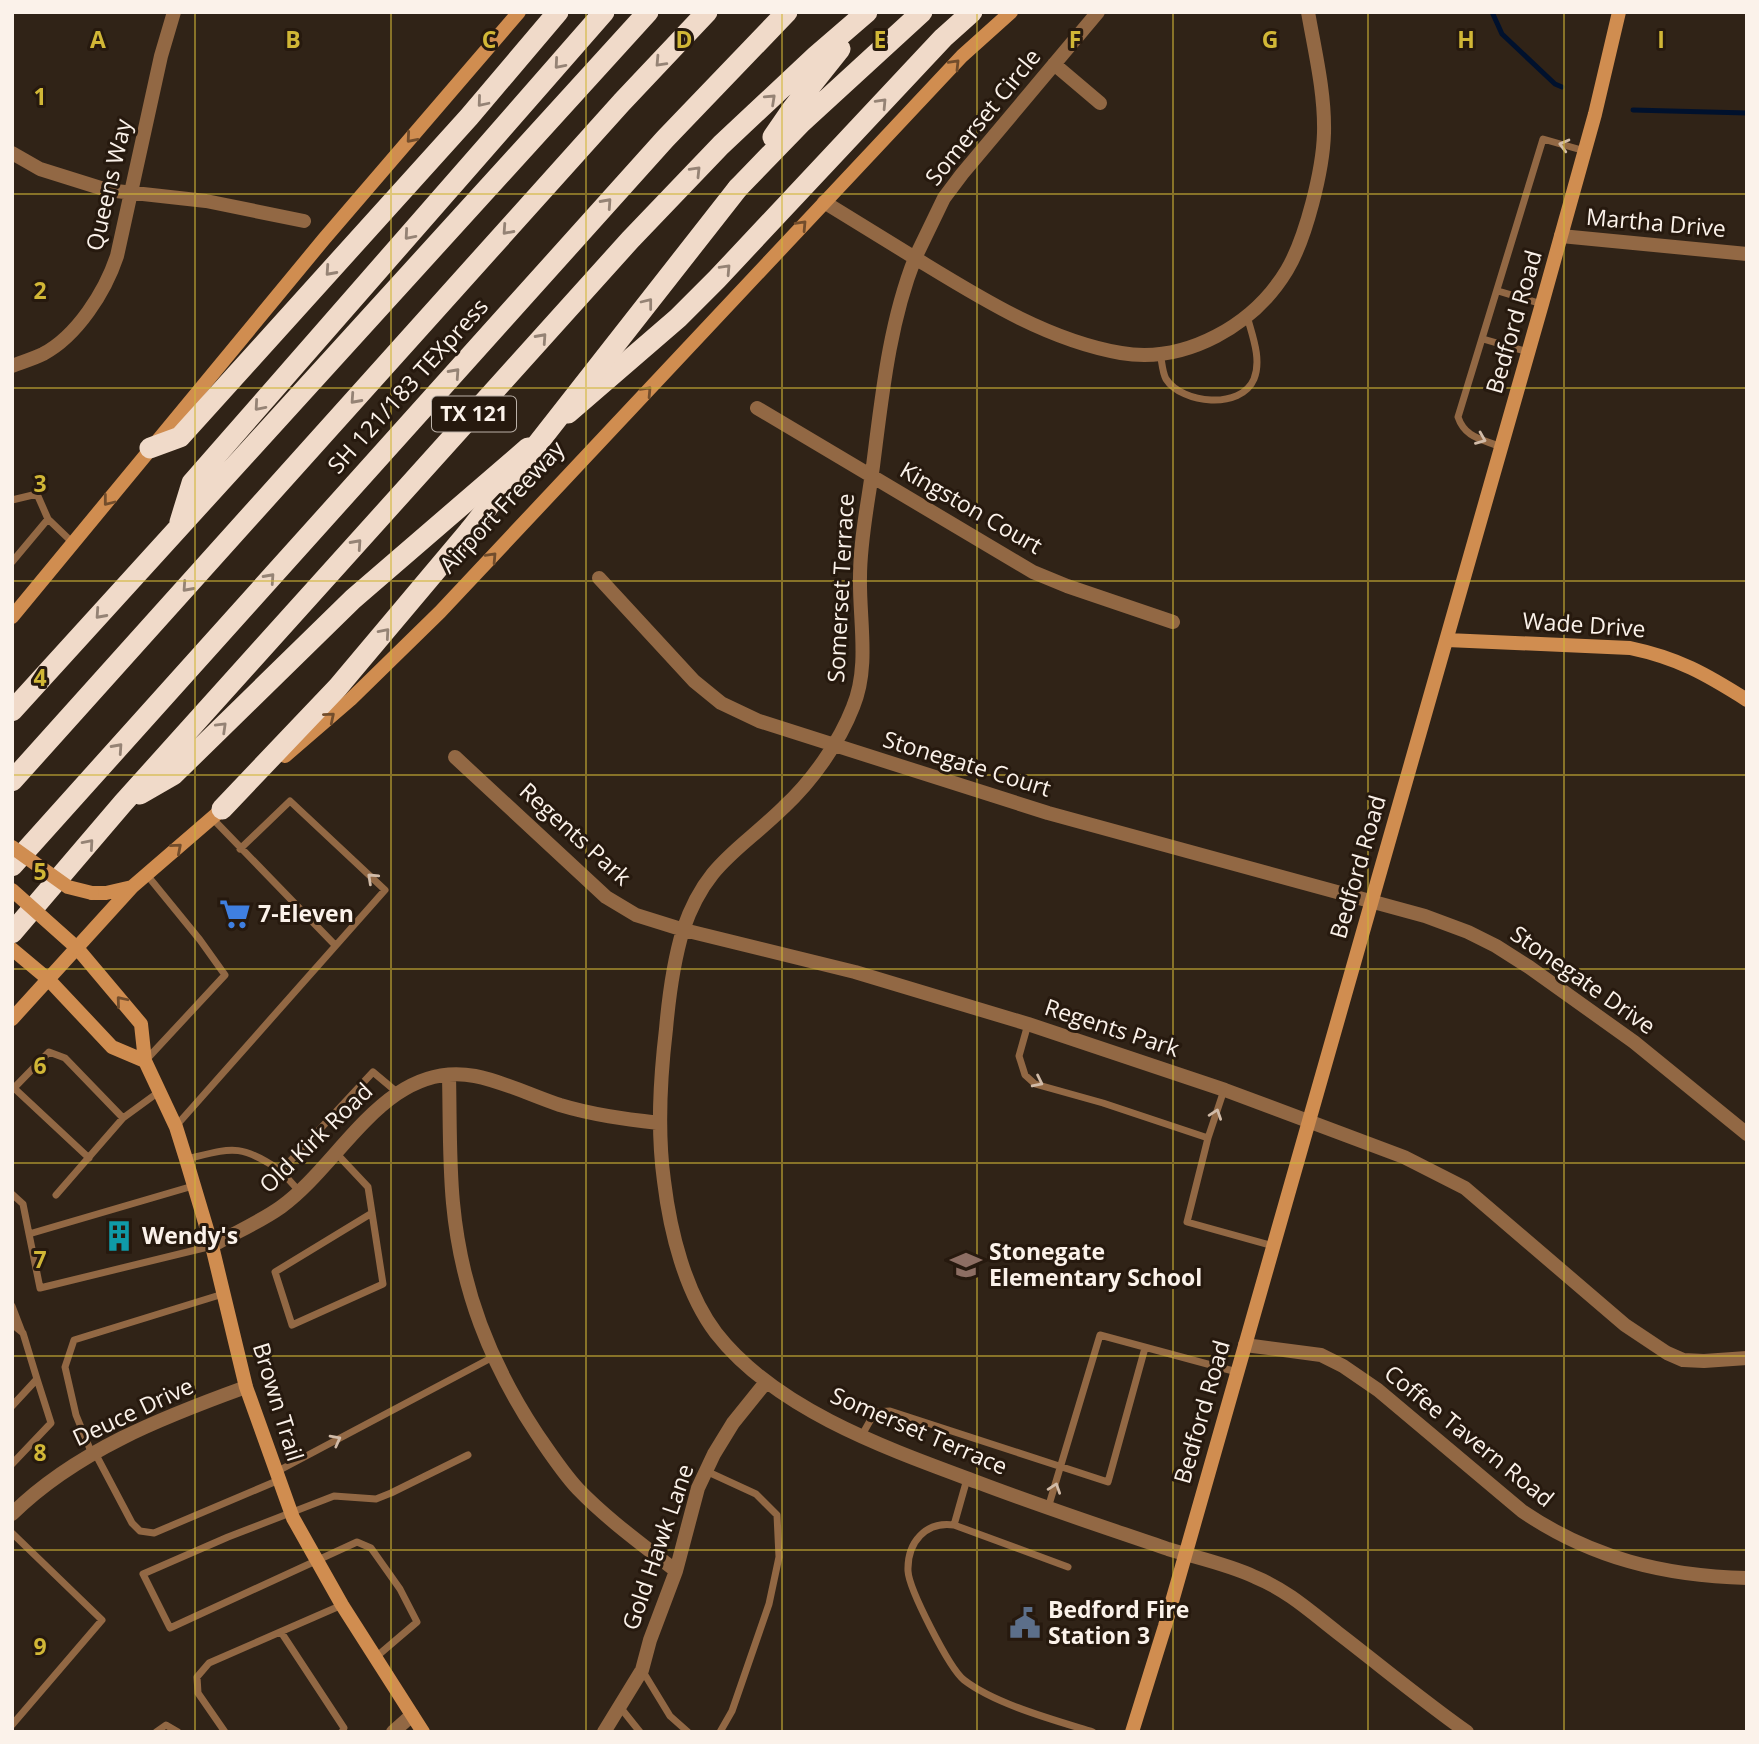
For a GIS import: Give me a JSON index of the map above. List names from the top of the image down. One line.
{"streets":{"highway":["SH 121/183 TEXpress","TX 121"],"main road":["Bedford Road","Airport Freeway","Wade Drive","Brown Trail"],"street":["Somerset Circle","Queens Way","Martha Drive","Kingston Court","Somerset Terrace","Stonegate Court","Regents Park","Stonegate Drive","Old Kirk Road","Deuce Drive","Coffee Tavern Road","Gold Hawk Lane"]},"crossings":[["Somerset Circle","Somerset Terrace"],["Martha Drive","Bedford Road"],["Bedford Road","Somerset Terrace"],["Bedford Road","Wade Drive"],["Bedford Road","Stonegate Court"],["Bedford Road","Regents Park"],["Bedford Road","Stonegate Drive"],["Bedford Road","Coffee Tavern Road"],["Airport Freeway","Brown Trail"],["Kingston Court","Somerset Terrace"],["Somerset Terrace","Stonegate Court"],["Somerset Terrace","Regents Park"],["Somerset Terrace","Old Kirk Road"],["Somerset Terrace","Gold Hawk Lane"],["Stonegate Court","Stonegate Drive"],["Old Kirk Road","Brown Trail"],["Brown Trail","Deuce Drive"]],"one_way":["Airport Freeway"],"places":{"supermarket":["7-Eleven"],"building":["Wendy's"],"school or university":["Stonegate Elementary School"],"public building":["Bedford Fire Station 3"]},"grid":{"columns":["A","B","C","D","E","F","G","H","I"],"rows":["1","2","3","4","5","6","7","8","9"]}}
